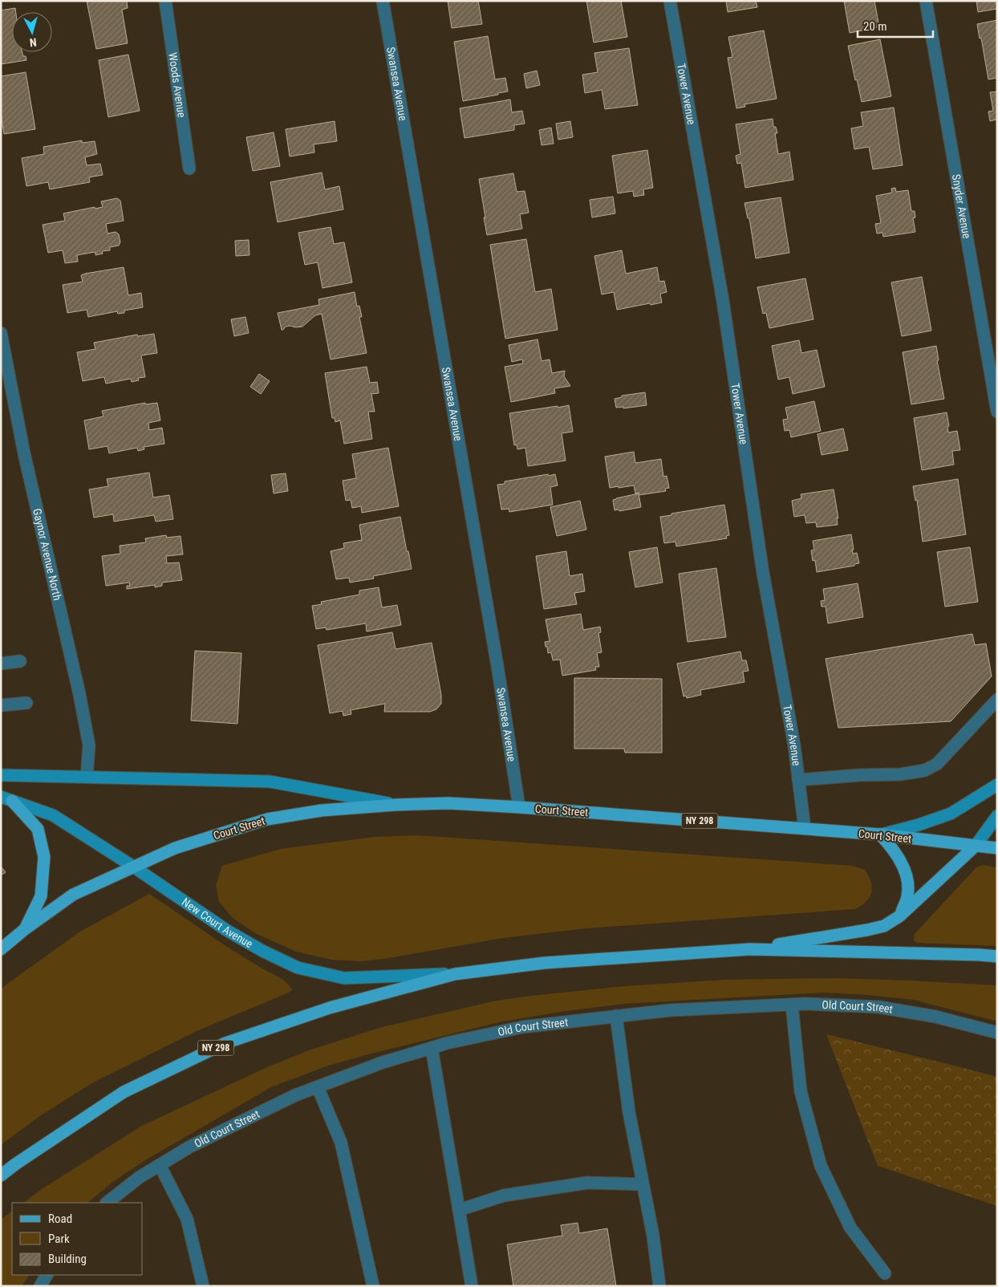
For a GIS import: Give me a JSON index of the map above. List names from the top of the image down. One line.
{"streets":{"main road":["Court Street","NY 298","New Court Avenue"],"street":["Swansea Avenue","Woods Avenue","Tower Avenue","Snyder Avenue","Gaynor Avenue North","Old Court Street"]},"crossings":[["Swansea Avenue","Court Street"],["Tower Avenue","Court Street"],["Court Street","NY 298"],["Court Street","New Court Avenue"],["NY 298","New Court Avenue"]],"legend":["Road","Park","Building"],"scale_bar":"20 m","north":"bottom"}
